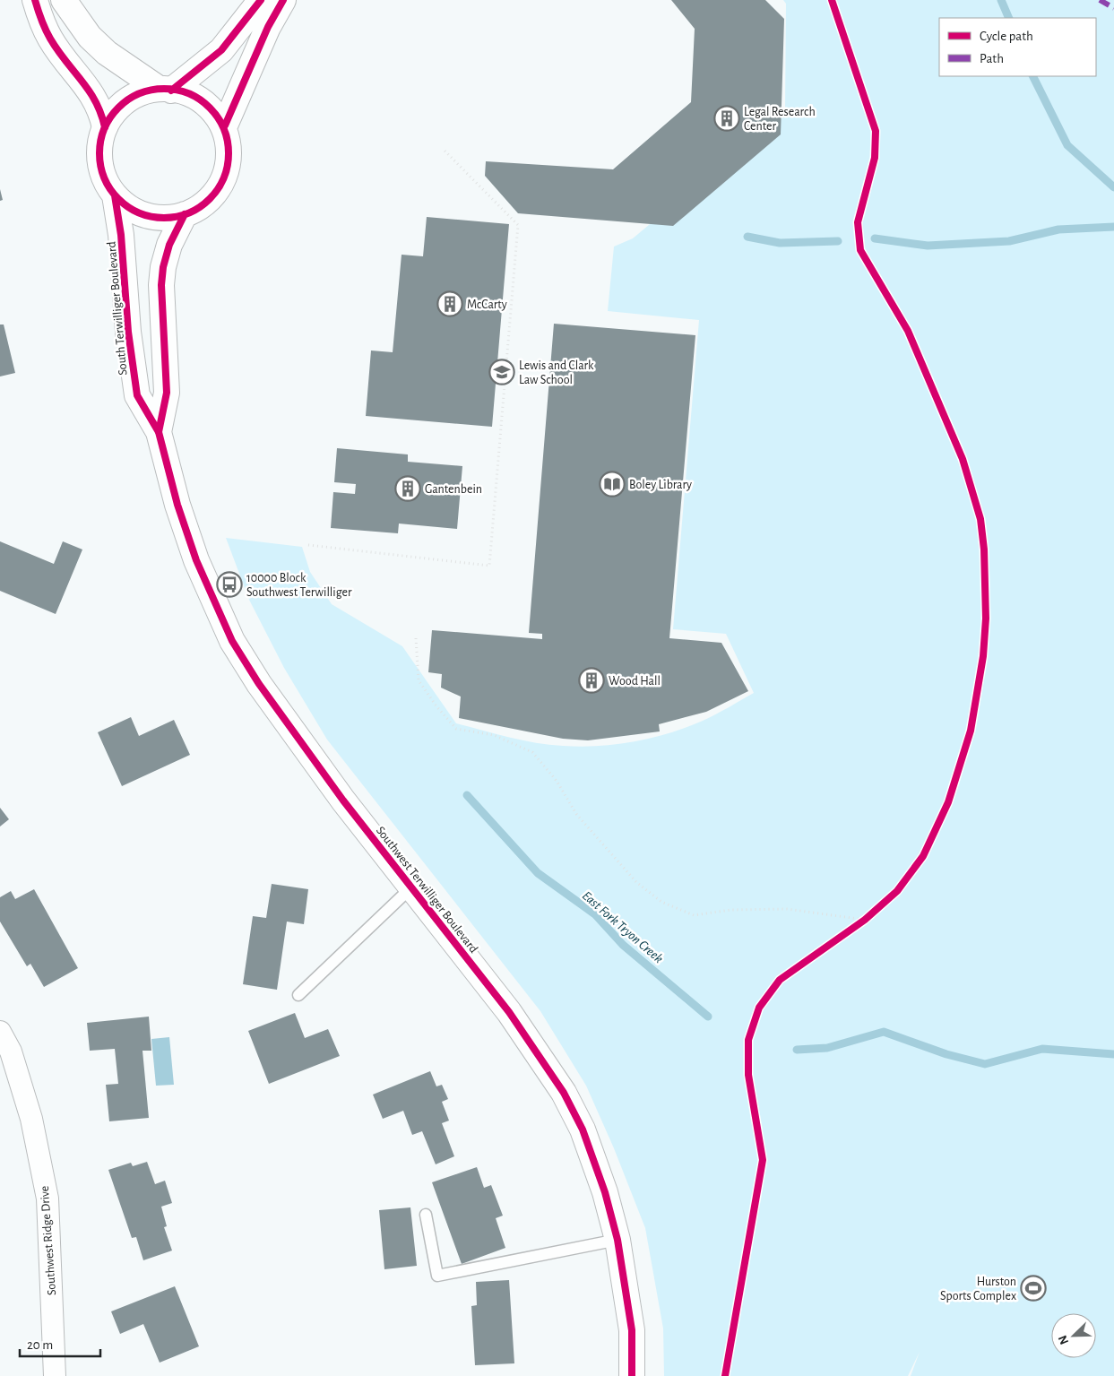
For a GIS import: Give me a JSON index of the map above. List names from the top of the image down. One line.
{"streets":{"main road":["South Terwilliger Boulevard","Southwest Terwilliger Boulevard"],"street":["Southwest Ridge Drive"]},"crossings":[["South Terwilliger Boulevard","Southwest Terwilliger Boulevard"]],"water":["East Fork Tryon Creek"],"places":{"building":["Legal Research Center","McCarty","Gantenbein","Wood Hall"],"school or university":["Lewis and Clark Law School"],"library":["Boley Library"],"bus stop":["10000 Block Southwest Terwilliger"],"sports":["Hurston Sports Complex"]},"legend":["Cycle path","Path"],"scale_bar":"20 m","north":"bottom left"}
